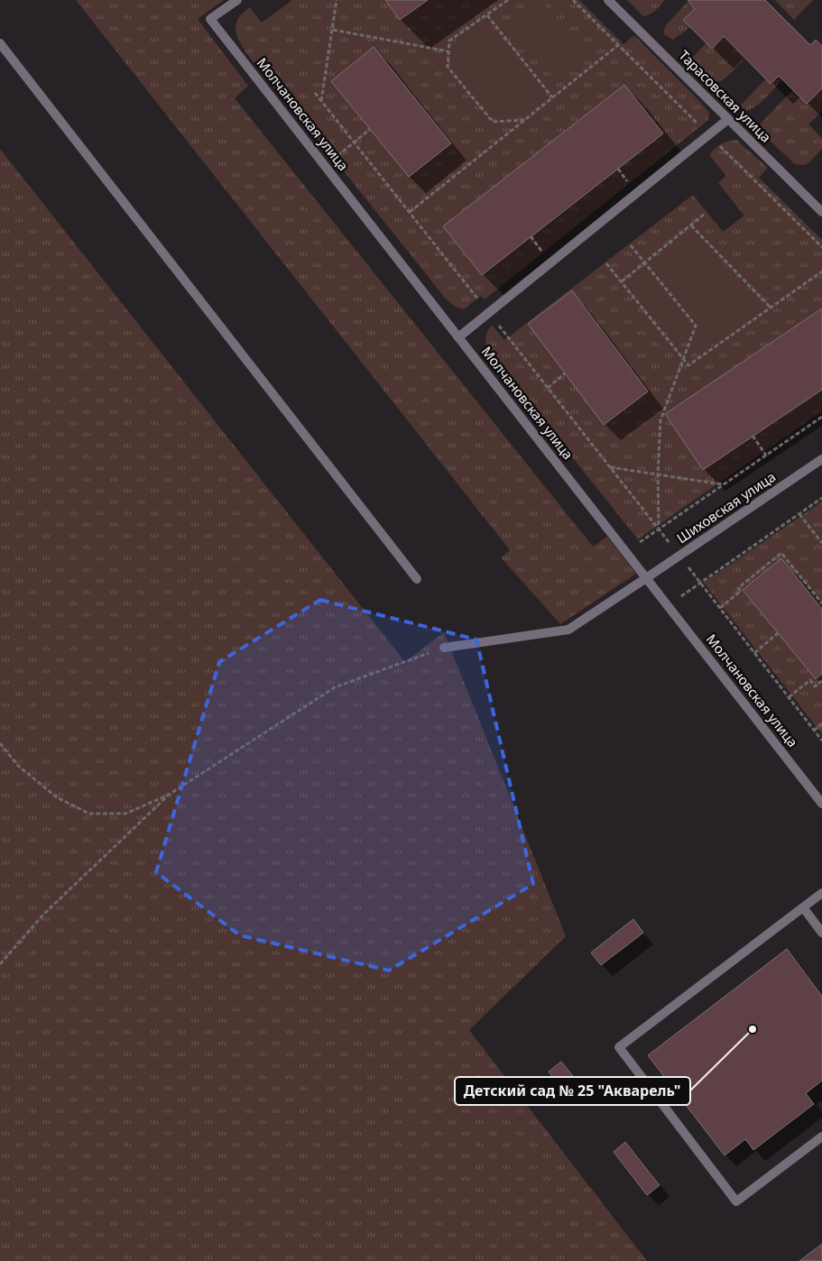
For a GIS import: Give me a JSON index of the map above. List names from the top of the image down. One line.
{"streets":{"street":["Тарасовская улица","Молчановская улица","Шиховская улица"]},"crossings":[["Молчановская улица","Шиховская улица"]],"places":["Детский сад № 25 \"Акварель\""]}
